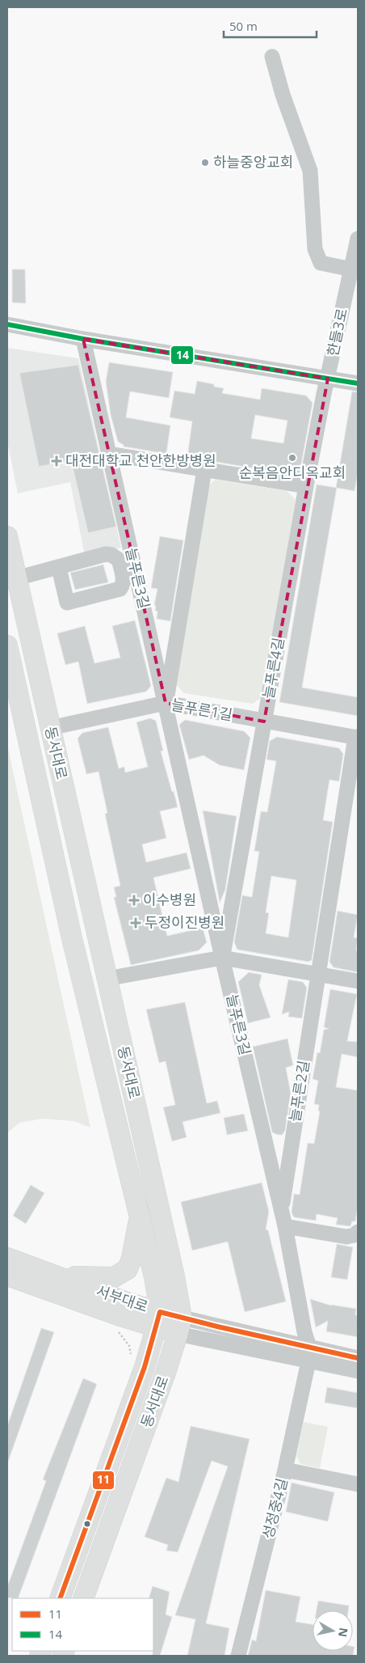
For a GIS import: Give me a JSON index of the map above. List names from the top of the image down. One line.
{"streets":{"main road":["동서대로","서부대로"],"street":["한들3로","늘푸른3길","늘푸른4길","늘푸른1길","늘푸른2길","성정중4길"]},"crossings":[["한들3로","늘푸른4길"],["늘푸른3길","늘푸른4길"],["늘푸른3길","늘푸른1길"],["늘푸른3길","늘푸른2길"],["늘푸른3길","서부대로"],["늘푸른3길","성정중4길"],["늘푸른4길","늘푸른1길"],["늘푸른1길","동서대로"],["늘푸른1길","늘푸른2길"],["동서대로","서부대로"],["서부대로","성정중4길"]],"places":{"other":["하늘중앙교회","순복음안디옥교회"],"health":["대전대학교 천안한방병원","이수병원","두정이진병원"]},"lines":["transit line 14","transit line 11"],"legend":["11","14"],"scale_bar":"50 m","north":"right"}
